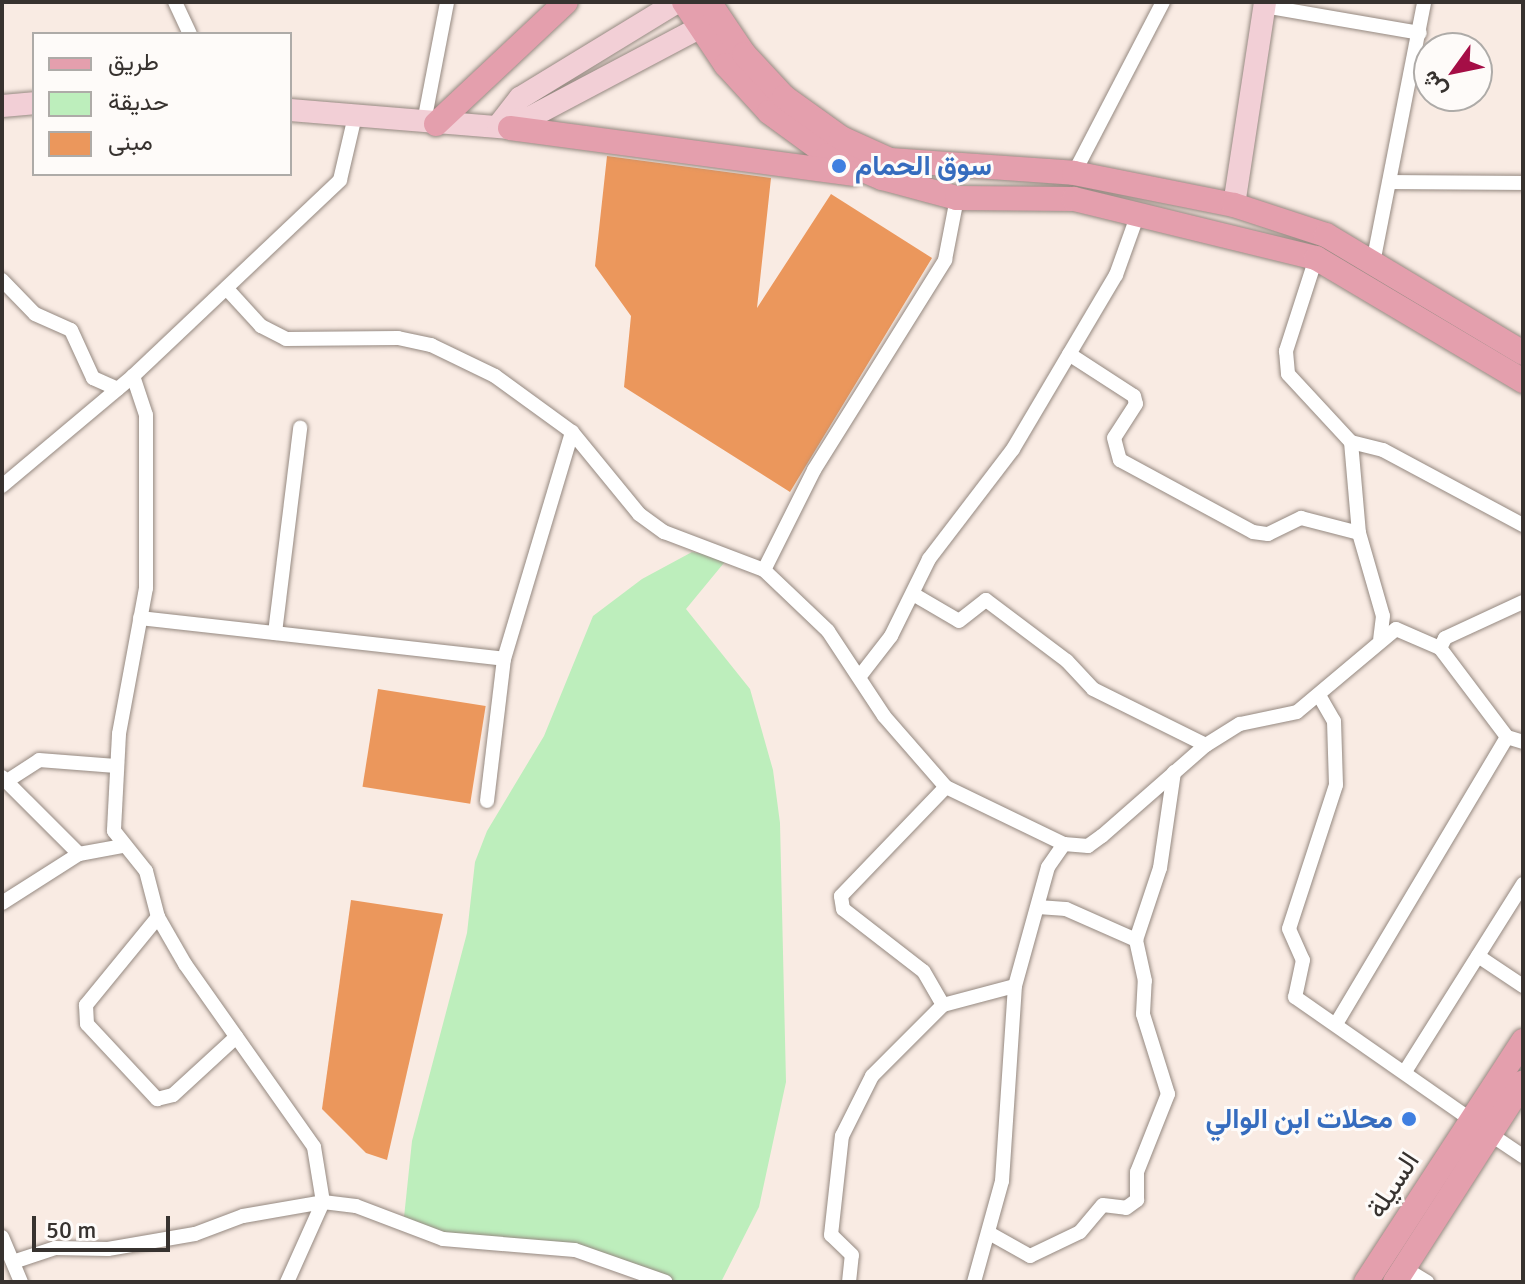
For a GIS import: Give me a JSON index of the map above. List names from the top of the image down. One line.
{"streets":{"main road":["السيلة"]},"places":["سوق الحمام","محلات ابن الوالي"],"legend":["طريق","حديقة","مبنى"],"scale_bar":"50 m","north":"bottom left"}
